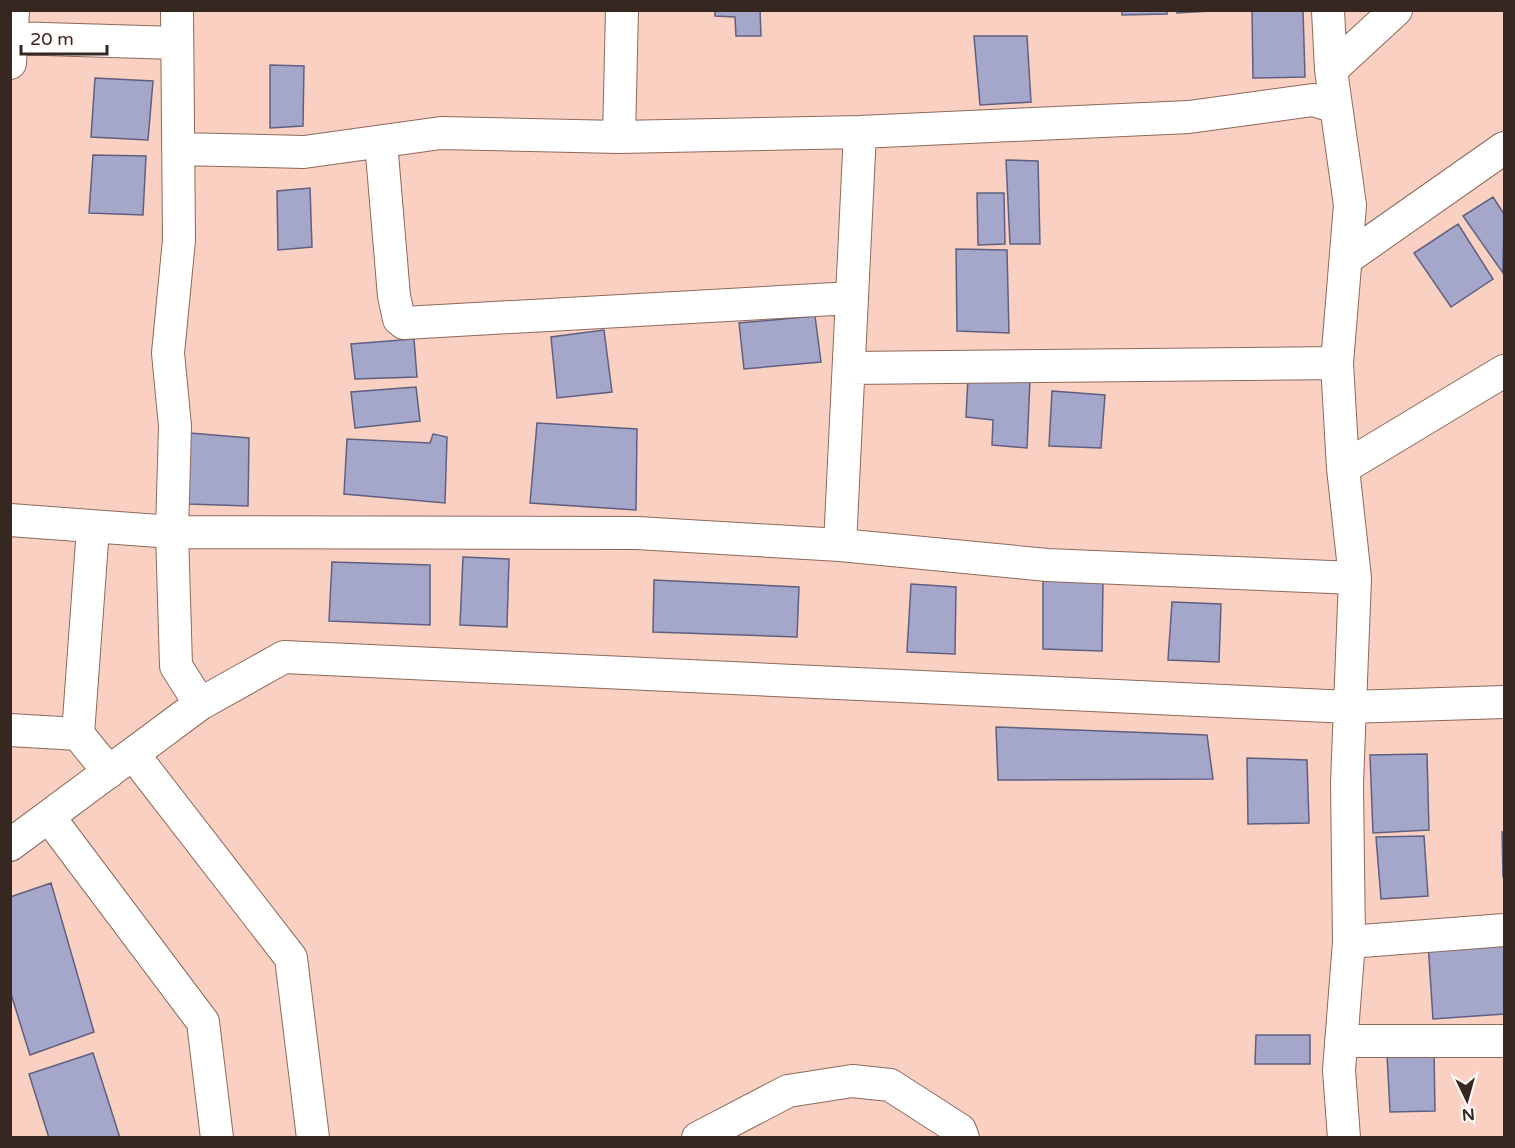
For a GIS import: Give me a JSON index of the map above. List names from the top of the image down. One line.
{"scale_bar":"20 m","north":"bottom"}
